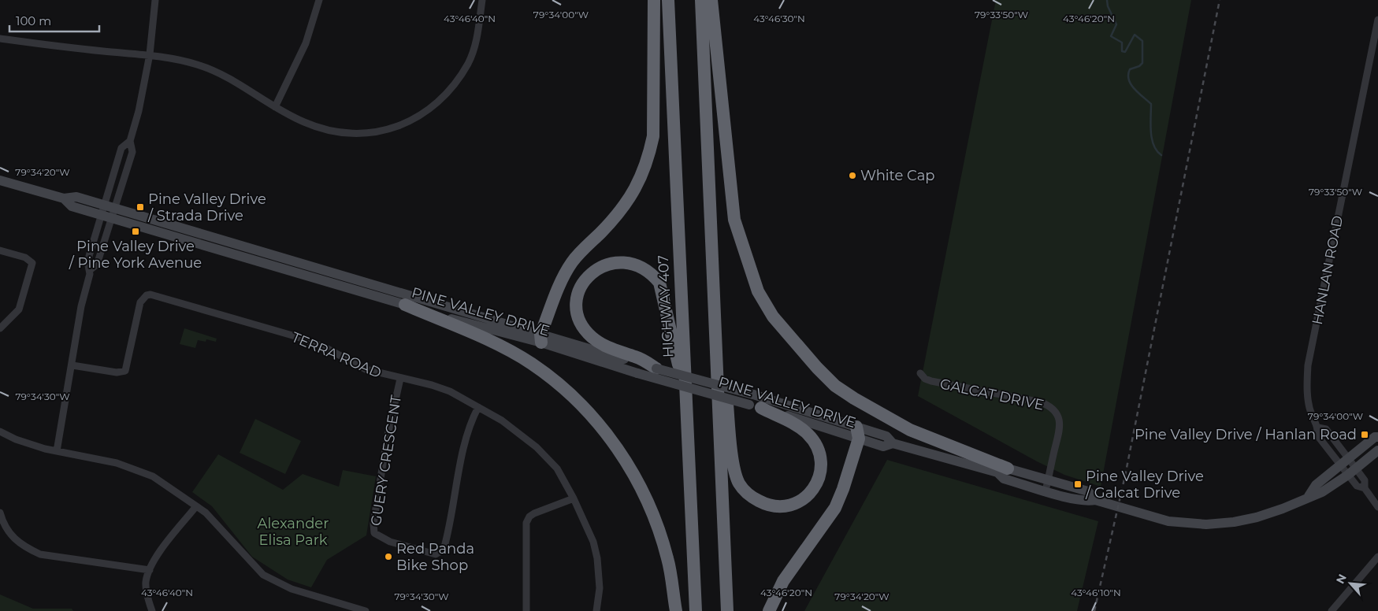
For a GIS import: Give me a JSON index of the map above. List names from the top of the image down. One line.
{"streets":{"highway":["HIGHWAY 407"],"main road":["PINE VALLEY DRIVE"],"street":["HANLAN ROAD","TERRA ROAD","GALCAT DRIVE","GUERY CRESCENT"]},"crossings":[["HANLAN ROAD","PINE VALLEY DRIVE"],["PINE VALLEY DRIVE","GALCAT DRIVE"],["TERRA ROAD","GUERY CRESCENT"]],"parks":["Alexander Elisa Park"],"places":{"other":["White Cap","Red Panda Bike Shop"],"transit":["Pine Valley Drive / Strada Drive","Pine Valley Drive / Pine York Avenue","Pine Valley Drive / Hanlan Road","Pine Valley Drive / Galcat Drive"]},"scale_bar":"100 m","north":"top left","coordinates":["79°34'00\"W","79°33'50\"W","43°46'40\"N","43°46'30\"N","43°46'20\"N","79°34'20\"W","79°34'30\"W","43°46'10\"N"]}
